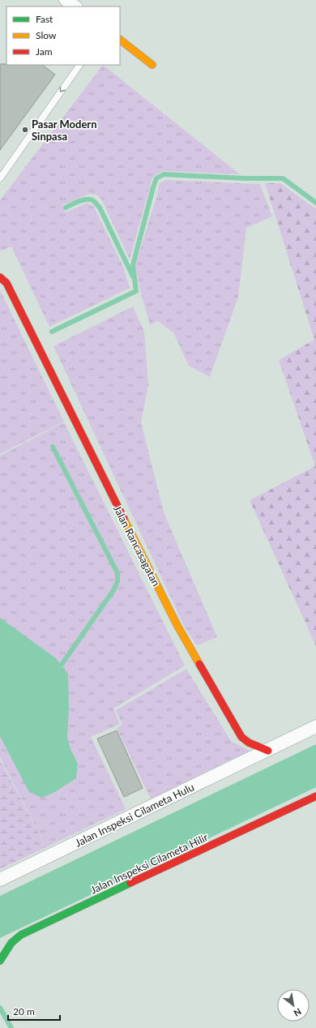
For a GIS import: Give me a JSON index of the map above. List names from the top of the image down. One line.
{"streets":{"street":["Jalan Rancasagatan","Jalan Inspeksi Cilameta Hulu","Jalan Inspeksi Cilameta Hilir"]},"crossings":[["Jalan Rancasagatan","Jalan Inspeksi Cilameta Hulu"]],"places":["Pasar Modern Sinpasa"],"legend":["Fast","Slow","Jam"],"scale_bar":"20 m","north":"bottom right"}
